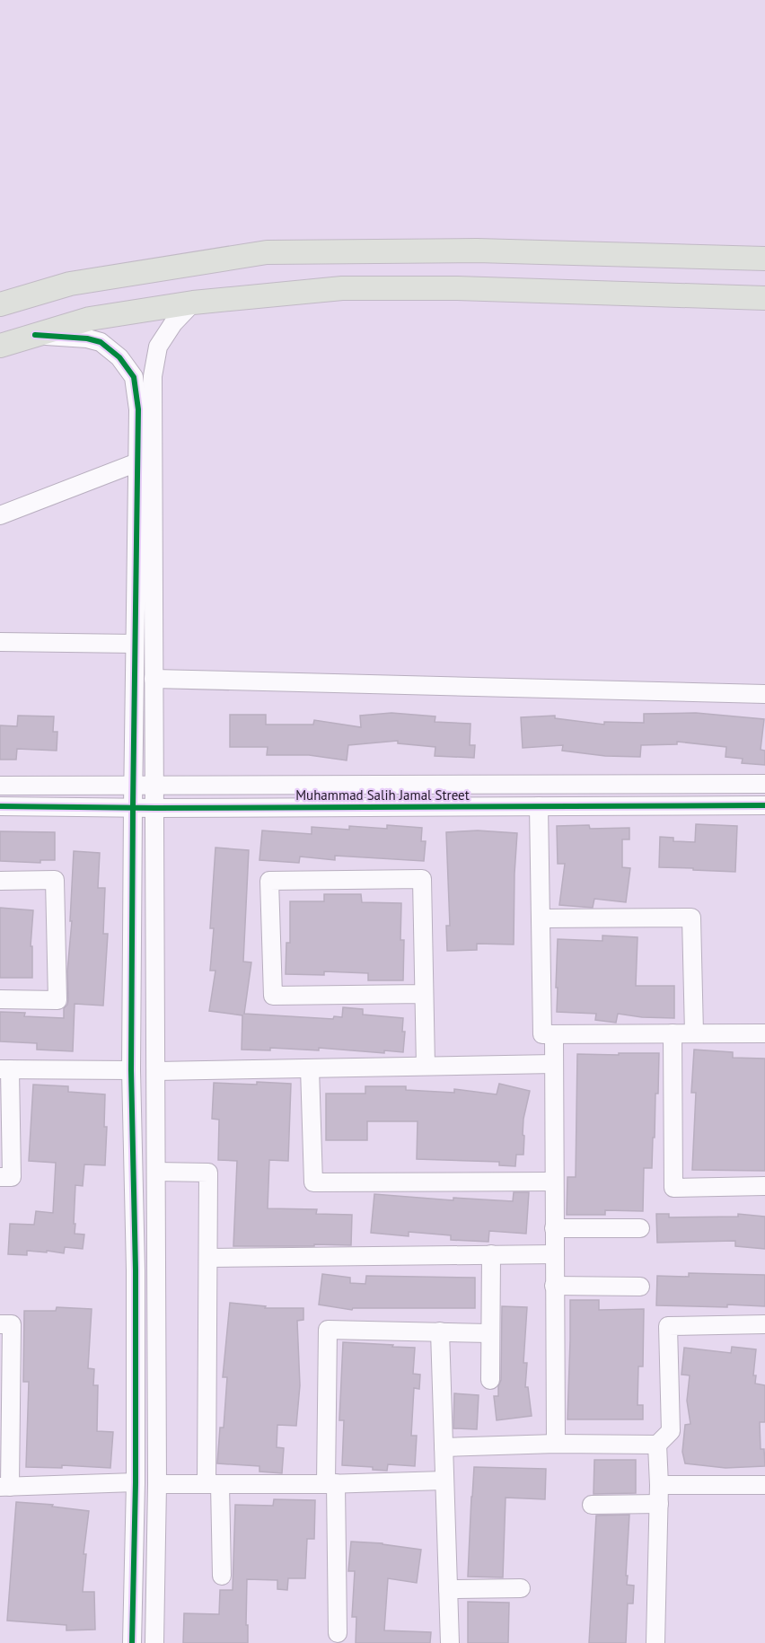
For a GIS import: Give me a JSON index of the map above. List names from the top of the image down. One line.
{"streets":{"street":["Muhammad Salih Jamal Street"]}}
